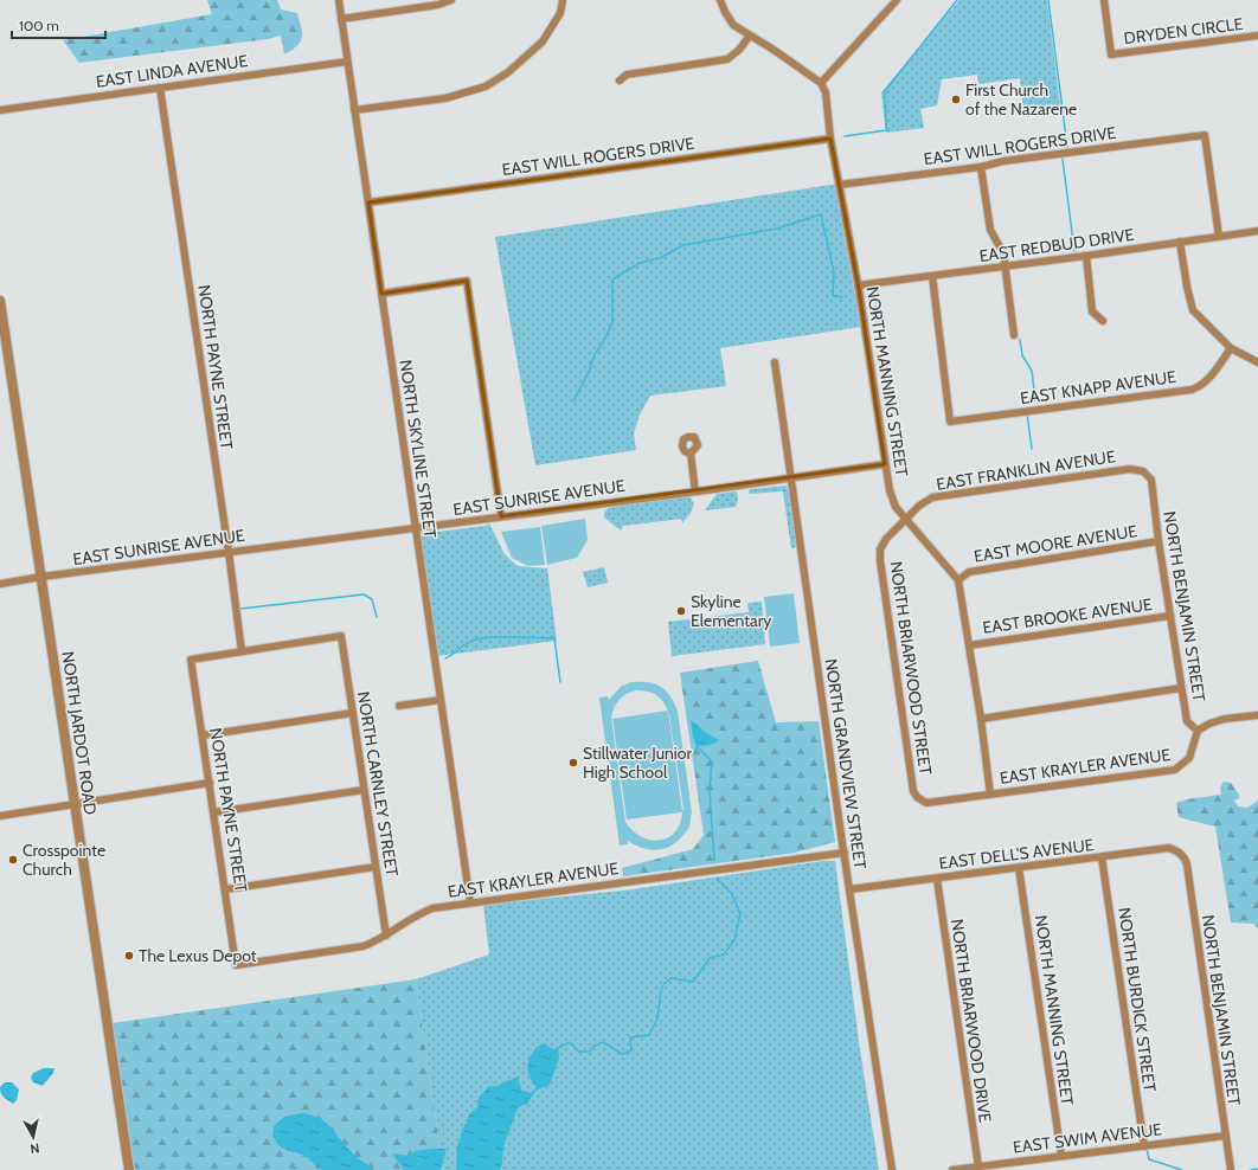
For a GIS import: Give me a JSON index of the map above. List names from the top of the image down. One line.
{"streets":{"street":["DRYDEN CIRCLE","EAST LINDA AVENUE","EAST WILL ROGERS DRIVE","EAST REDBUD DRIVE","NORTH PAYNE STREET","NORTH MANNING STREET","EAST KNAPP AVENUE","NORTH SKYLINE STREET","EAST FRANKLIN AVENUE","EAST SUNRISE AVENUE","EAST MOORE AVENUE","NORTH BENJAMIN STREET","EAST BROOKE AVENUE","NORTH BRIARWOOD STREET","NORTH JARDOT ROAD","NORTH GRANDVIEW STREET","EAST KRAYLER AVENUE","NORTH CARNLEY STREET","EAST DELL'S AVENUE","NORTH BURDICK STREET","NORTH BRIARWOOD DRIVE","EAST SWIM AVENUE"]},"crossings":[["EAST LINDA AVENUE","NORTH PAYNE STREET"],["EAST LINDA AVENUE","NORTH SKYLINE STREET"],["EAST WILL ROGERS DRIVE","EAST REDBUD DRIVE"],["EAST WILL ROGERS DRIVE","NORTH MANNING STREET"],["EAST WILL ROGERS DRIVE","NORTH SKYLINE STREET"],["EAST REDBUD DRIVE","NORTH MANNING STREET"],["EAST REDBUD DRIVE","EAST KNAPP AVENUE"],["NORTH PAYNE STREET","EAST SUNRISE AVENUE"],["NORTH PAYNE STREET","EAST KRAYLER AVENUE"],["NORTH PAYNE STREET","NORTH CARNLEY STREET"],["NORTH MANNING STREET","EAST FRANKLIN AVENUE"],["NORTH MANNING STREET","EAST SUNRISE AVENUE"],["NORTH MANNING STREET","EAST MOORE AVENUE"],["NORTH MANNING STREET","NORTH BRIARWOOD STREET"],["NORTH MANNING STREET","EAST DELL'S AVENUE"],["NORTH MANNING STREET","EAST SWIM AVENUE"],["NORTH SKYLINE STREET","EAST SUNRISE AVENUE"],["NORTH SKYLINE STREET","EAST KRAYLER AVENUE"],["EAST FRANKLIN AVENUE","NORTH BENJAMIN STREET"],["EAST FRANKLIN AVENUE","NORTH BRIARWOOD STREET"],["EAST SUNRISE AVENUE","NORTH JARDOT ROAD"],["EAST SUNRISE AVENUE","NORTH GRANDVIEW STREET"],["EAST MOORE AVENUE","NORTH BENJAMIN STREET"],["NORTH BENJAMIN STREET","EAST BROOKE AVENUE"],["NORTH BENJAMIN STREET","EAST KRAYLER AVENUE"],["NORTH BENJAMIN STREET","EAST DELL'S AVENUE"],["NORTH BENJAMIN STREET","EAST SWIM AVENUE"],["NORTH BRIARWOOD STREET","EAST KRAYLER AVENUE"],["NORTH GRANDVIEW STREET","EAST KRAYLER AVENUE"],["NORTH GRANDVIEW STREET","EAST DELL'S AVENUE"],["EAST KRAYLER AVENUE","NORTH CARNLEY STREET"],["EAST DELL'S AVENUE","NORTH BURDICK STREET"],["EAST DELL'S AVENUE","NORTH BRIARWOOD DRIVE"],["NORTH BURDICK STREET","EAST SWIM AVENUE"],["NORTH BRIARWOOD DRIVE","EAST SWIM AVENUE"]],"places":["First Church of the Nazarene","Skyline Elementary","Stillwater Junior High School","Crosspointe Church","The Lexus Depot"],"scale_bar":"100 m","north":"bottom"}
